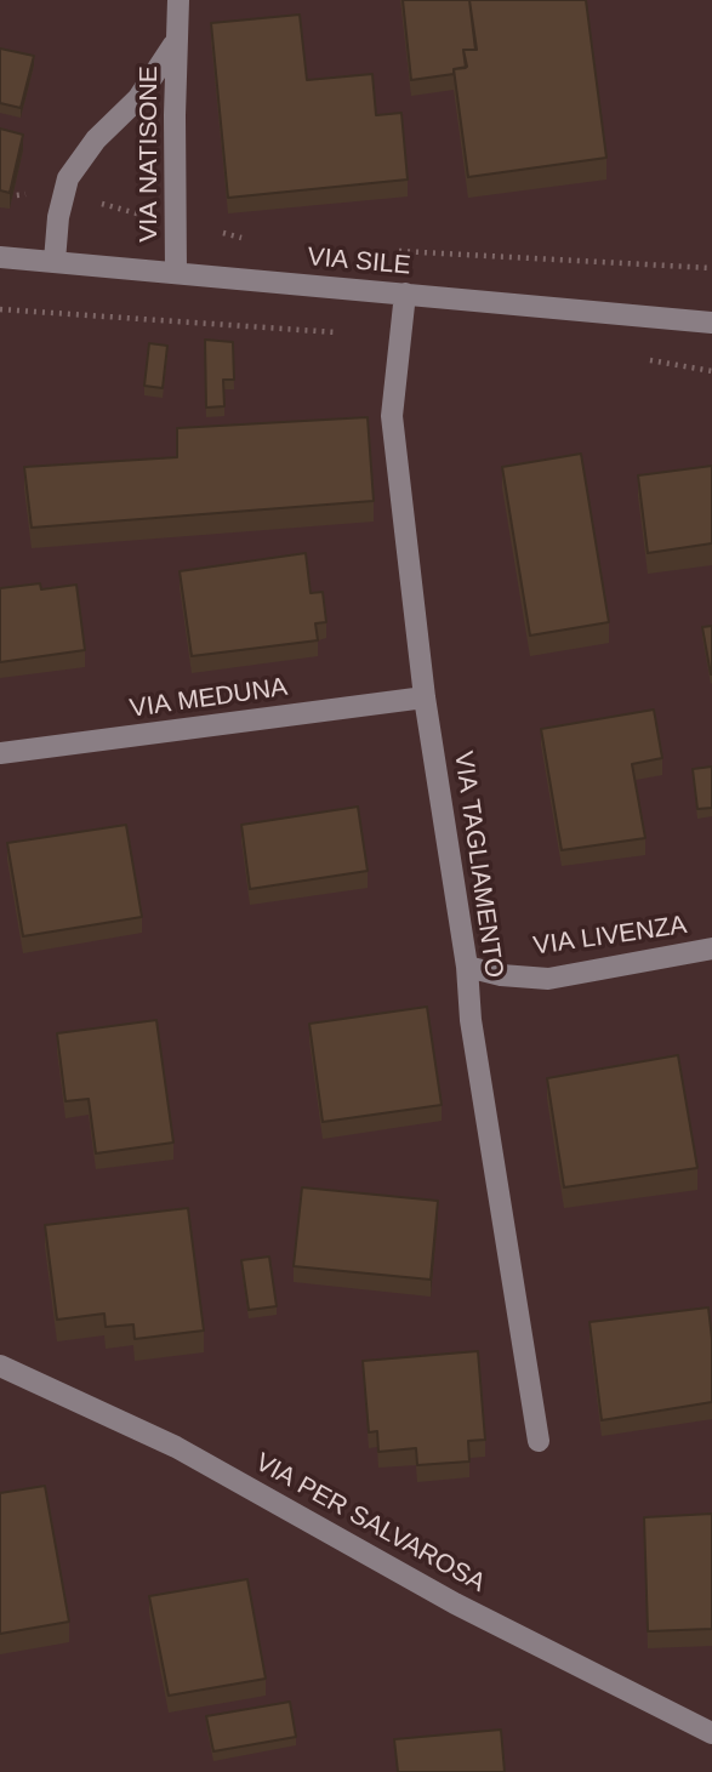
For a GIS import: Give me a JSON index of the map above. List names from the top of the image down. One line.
{"streets":{"street":["VIA NATISONE","VIA SILE","VIA MEDUNA","VIA TAGLIAMENTO","VIA LIVENZA","VIA PER SALVAROSA"]},"crossings":[["VIA NATISONE","VIA SILE"],["VIA SILE","VIA TAGLIAMENTO"],["VIA MEDUNA","VIA TAGLIAMENTO"],["VIA TAGLIAMENTO","VIA LIVENZA"]]}
